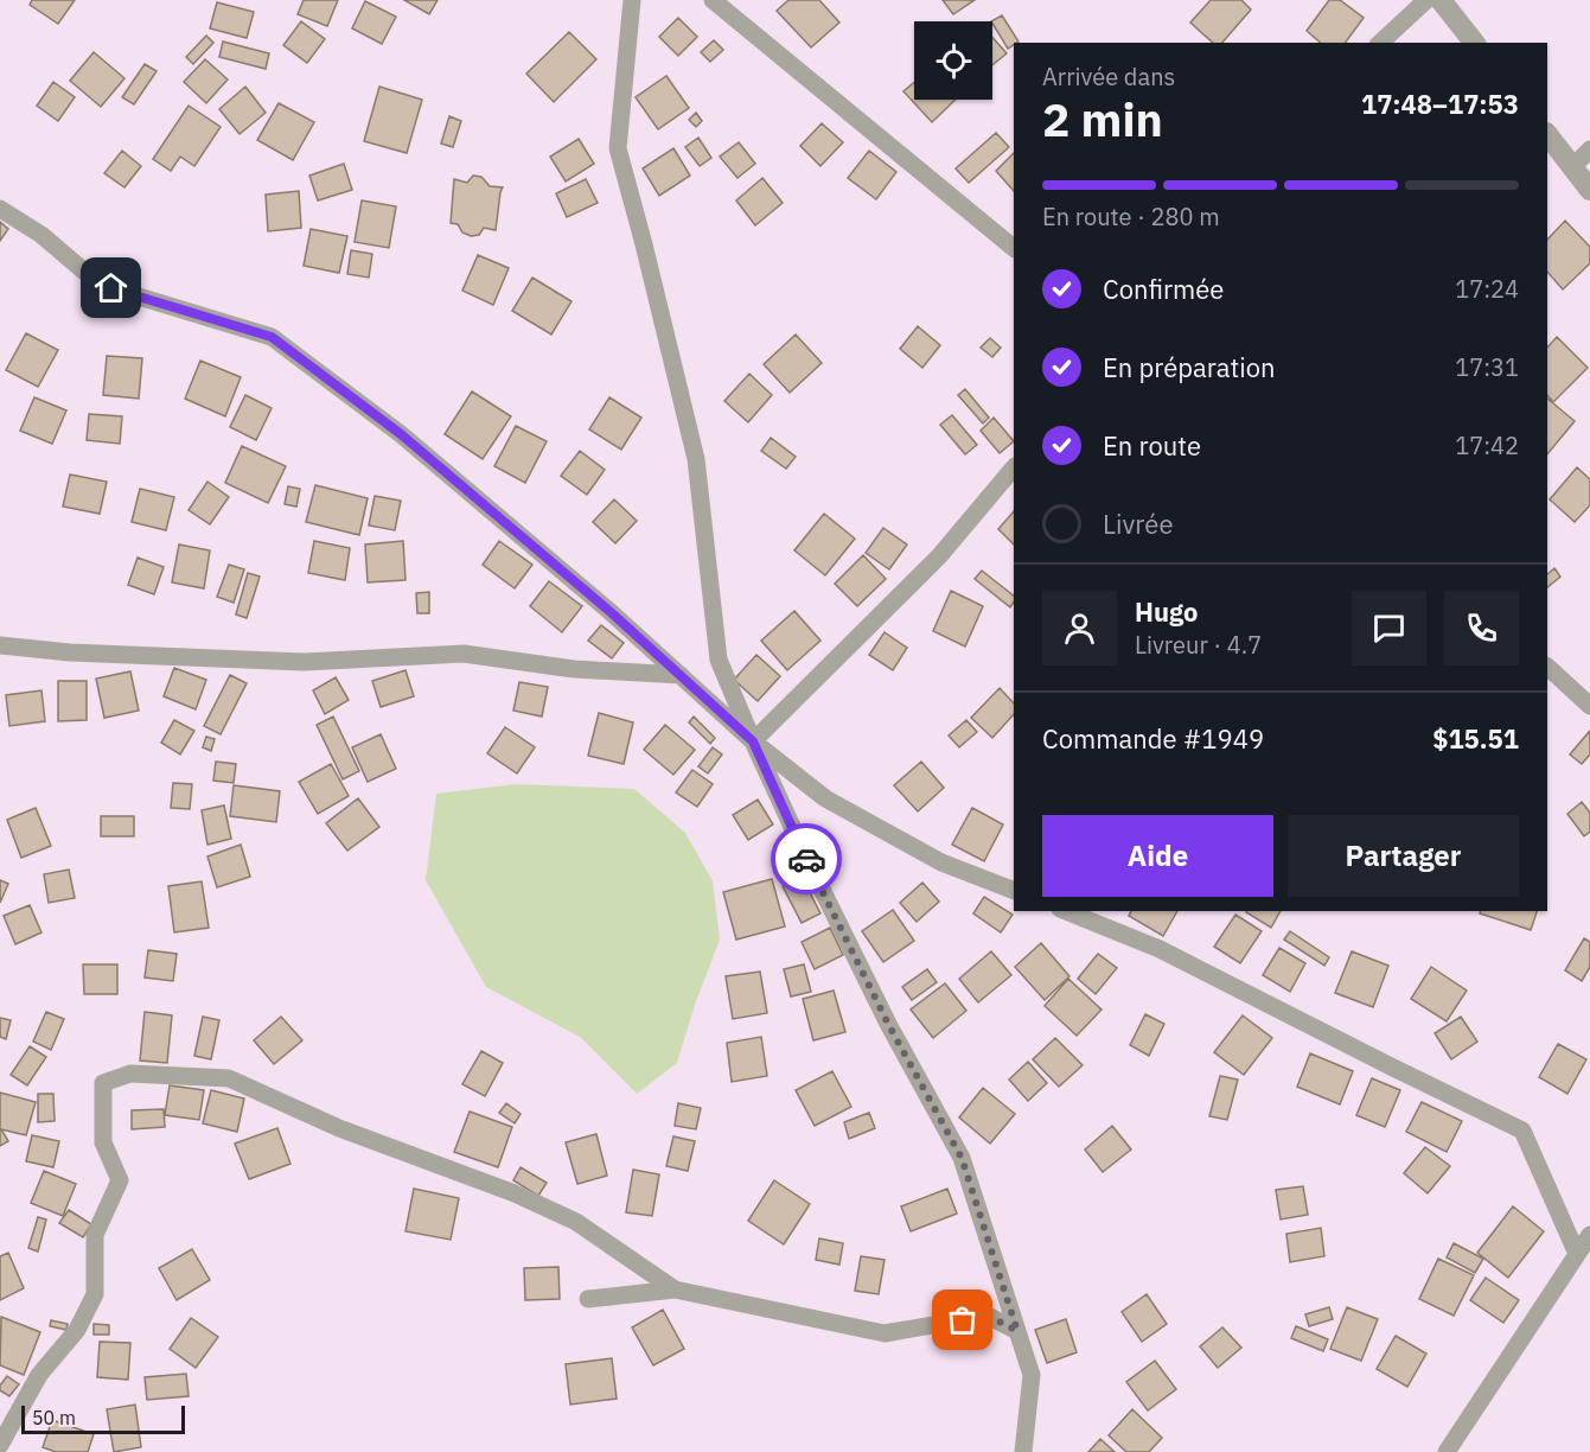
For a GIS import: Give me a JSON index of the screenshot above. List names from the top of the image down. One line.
{"scale_bar":"50 m","page":{"heading":["2 min","Arrivée dans","17:48–17:53"],"panel":["Hugo","Livreur · 4.7","Commande #1949","$15.51"],"bar":"En route · 280 m","list":[["Confirmée","17:24"],["En préparation","17:31"],["En route","17:42"],"Livrée"],"buttons":["Aide","Partager"],"scale":"50 m"}}
